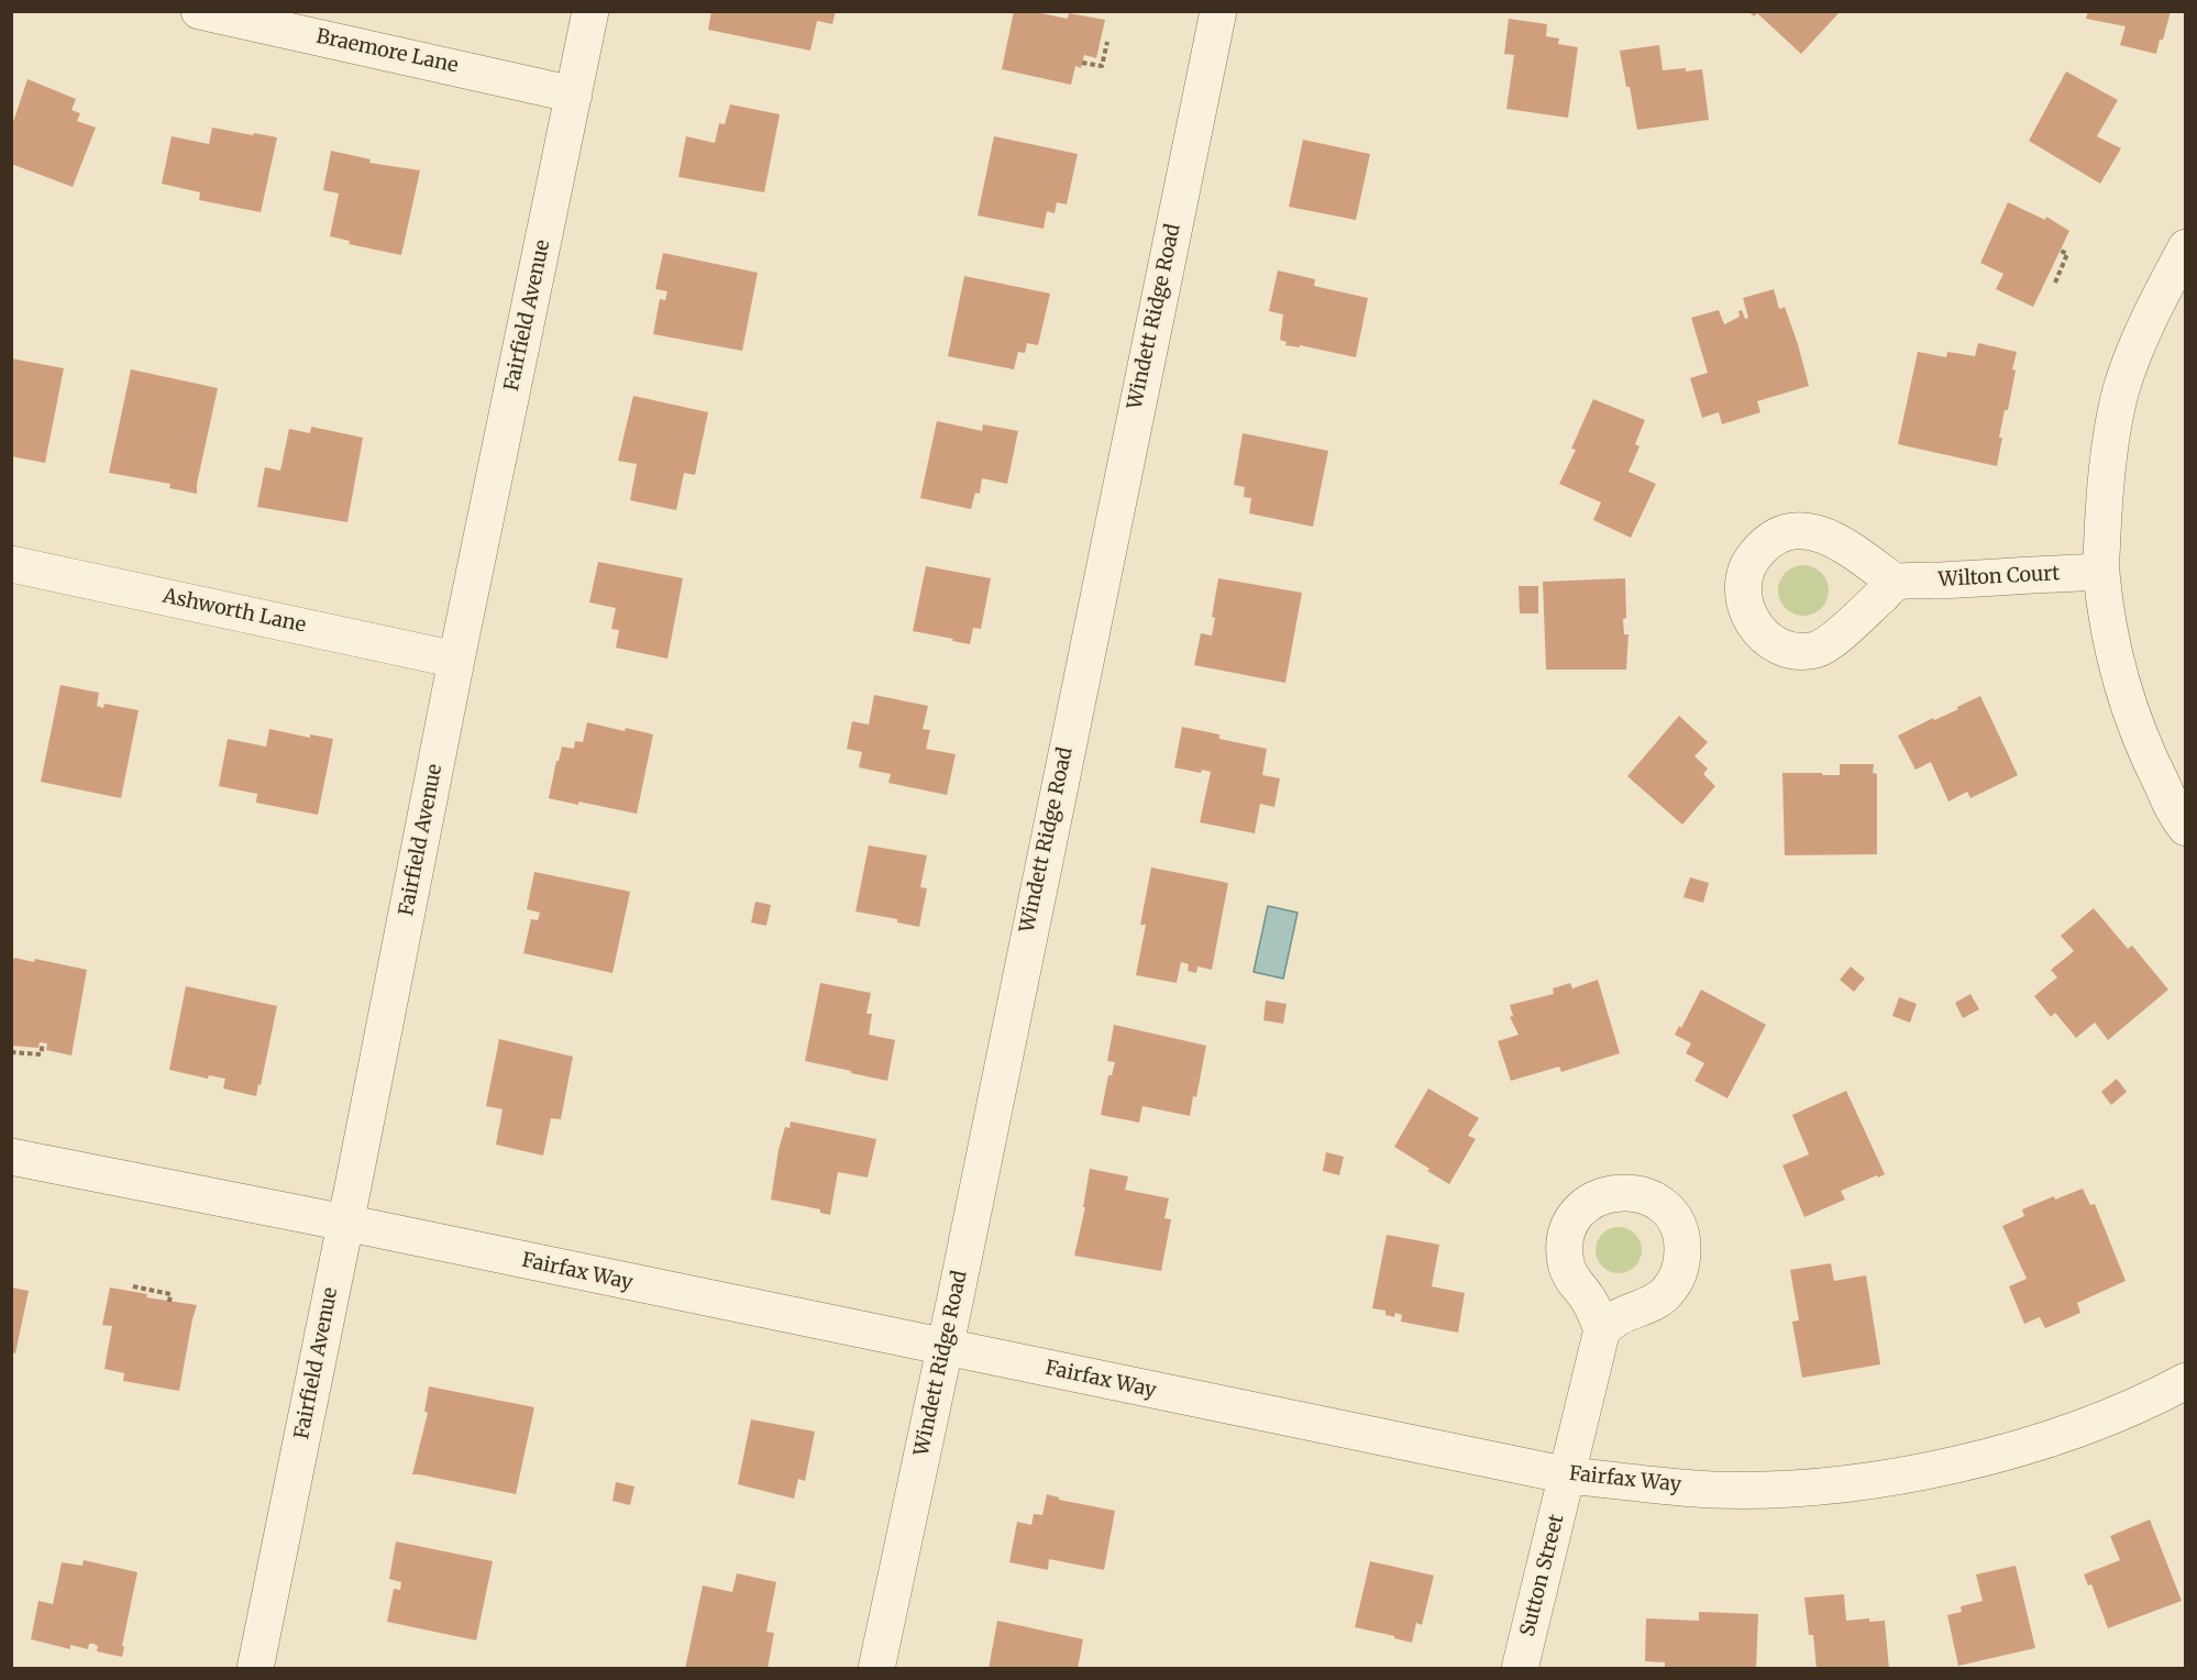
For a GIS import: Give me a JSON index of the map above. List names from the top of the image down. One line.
{"streets":{"street":["Braemore Lane","Fairfield Avenue","Windett Ridge Road","Wilton Court","Ashworth Lane","Fairfax Way","Sutton Street"]},"crossings":[["Braemore Lane","Fairfield Avenue"],["Fairfield Avenue","Ashworth Lane"],["Fairfield Avenue","Fairfax Way"],["Windett Ridge Road","Fairfax Way"],["Fairfax Way","Sutton Street"]]}
